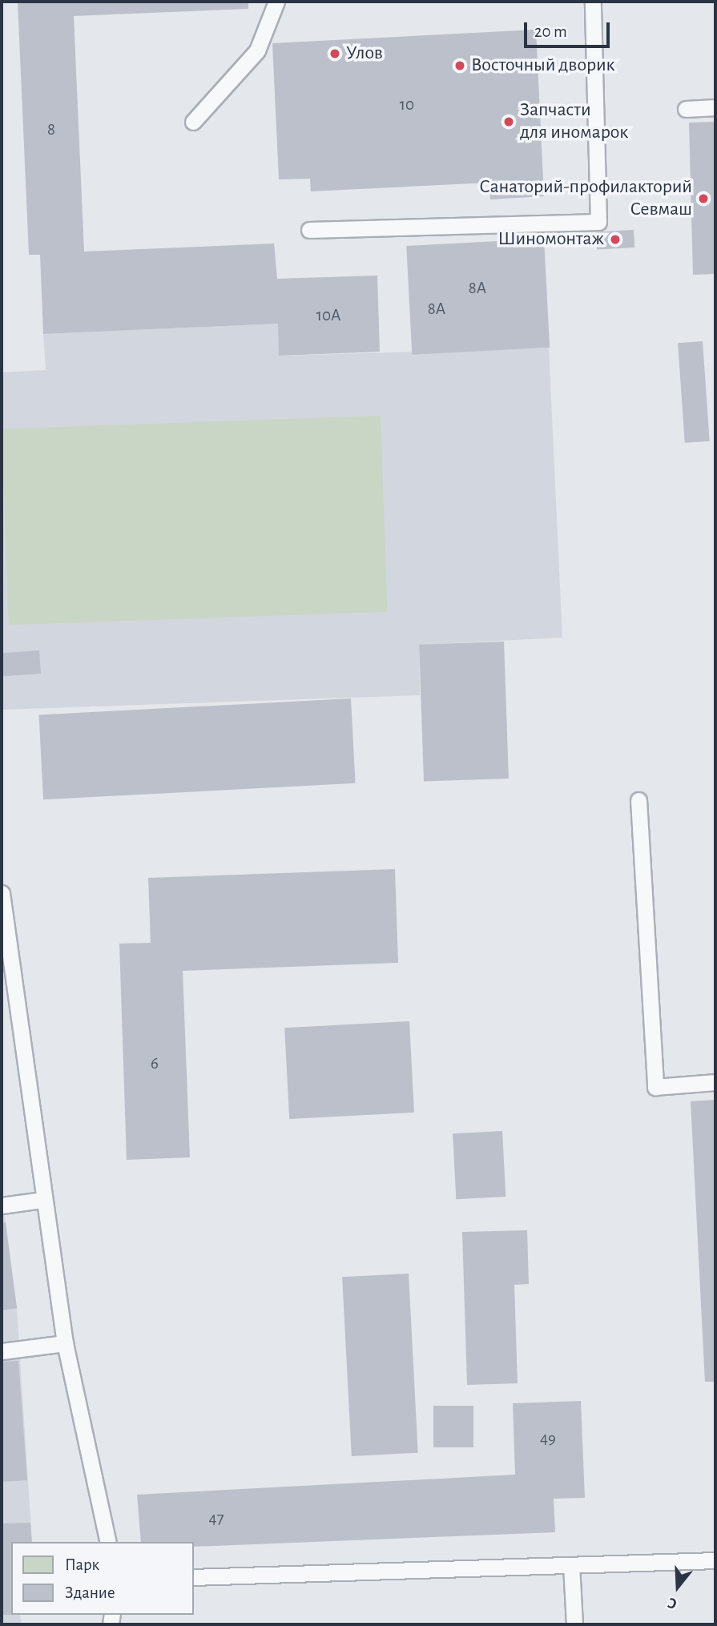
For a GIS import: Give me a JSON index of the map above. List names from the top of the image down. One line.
{"places":["Улов","Восточный дворик","Запчасти для иномарок","Санаторий-профилакторий Севмаш","Шиномонтаж"],"house_numbers":["10","8","8А","8А","10А","6","49","47"],"legend":["Парк","Здание"],"scale_bar":"20 m","north":"bottom"}
